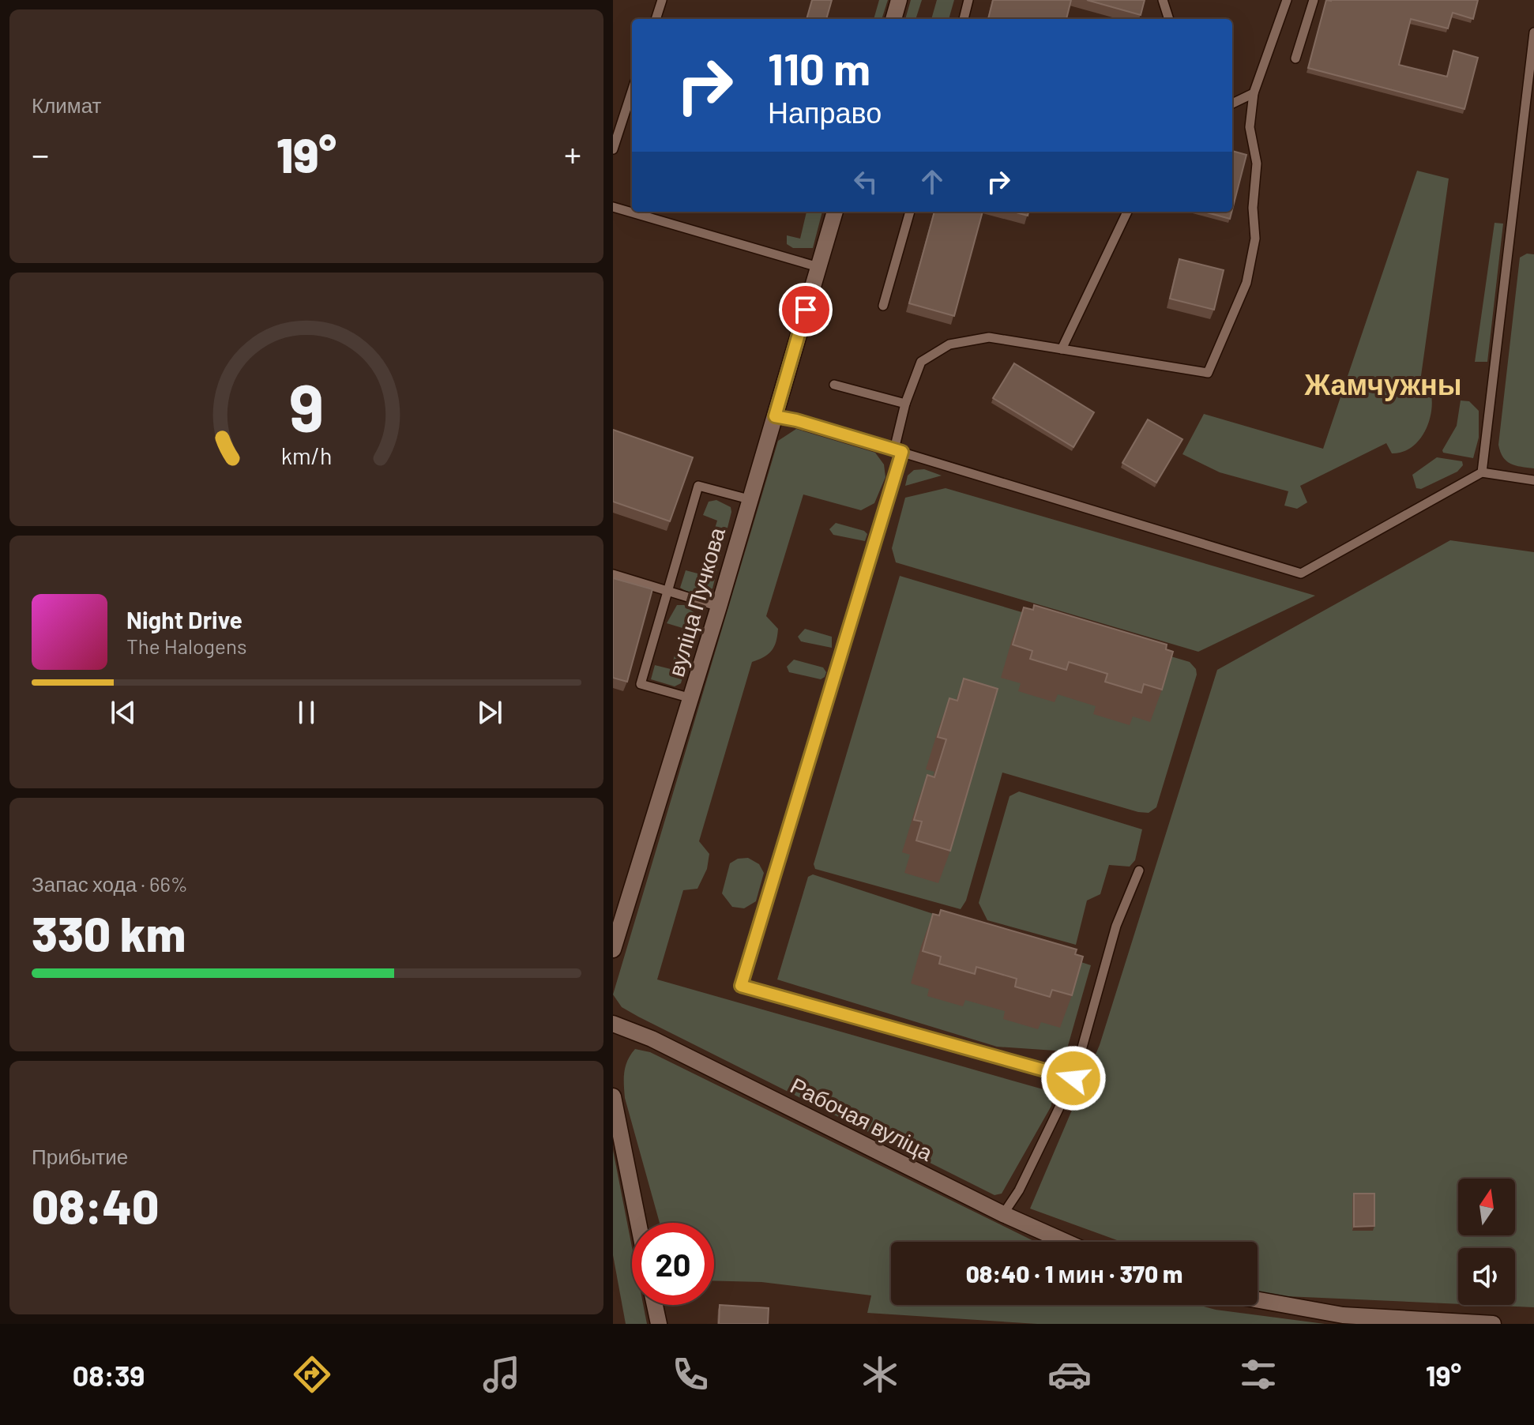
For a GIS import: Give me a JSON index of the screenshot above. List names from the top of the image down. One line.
{"streets":{"street":["вуліца Пучкова","Рабочая вуліца"]},"districts":["Жамчужны"],"north":"top","page":{"tile":["Климат",["Запас хода · 66%","330 km"],["Прибытие","08:40"]],"turn":["110 m","Направо"],"heat":["−","19°","+"],"song":["Night Drive","The Halogens"],"limit":"20","trip":"08:40 · 1 мин · 370 m","tabs":["08:39","19°"],"gauge":["9","km/h"]}}
